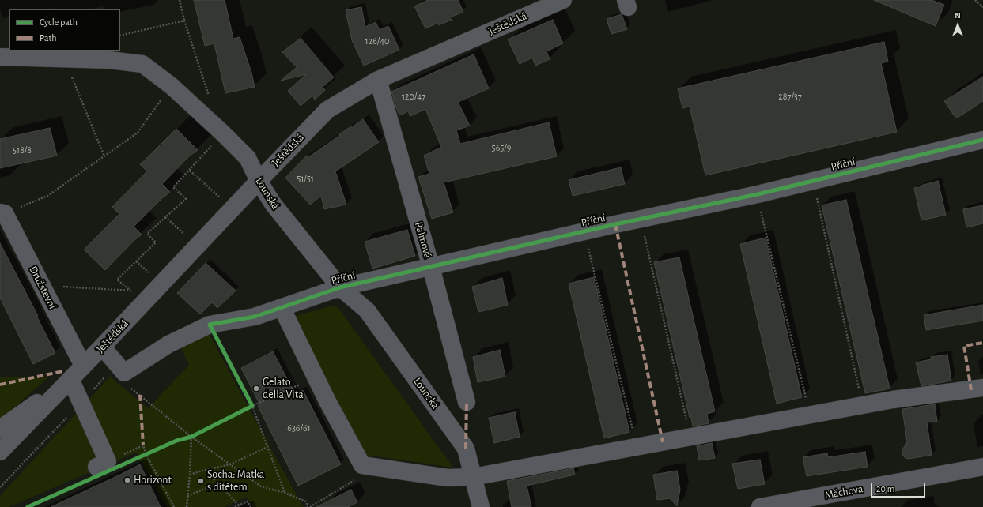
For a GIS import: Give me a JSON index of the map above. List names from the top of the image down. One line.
{"streets":{"street":["Ještědská","Příční","Lounská","Palmová","Družstevní","Máchova"]},"crossings":[["Ještědská","Příční"],["Ještědská","Lounská"],["Ještědská","Palmová"],["Ještědská","Družstevní"],["Příční","Lounská"],["Příční","Palmová"]],"places":["Gelato della Vita","Horizont","Socha: Matka s dítětem"],"house_numbers":["126/40","120/47","287/37","565/9","518/8","51/51","636/61"],"legend":["Cycle path","Path"],"scale_bar":"20 m","north":"top"}
